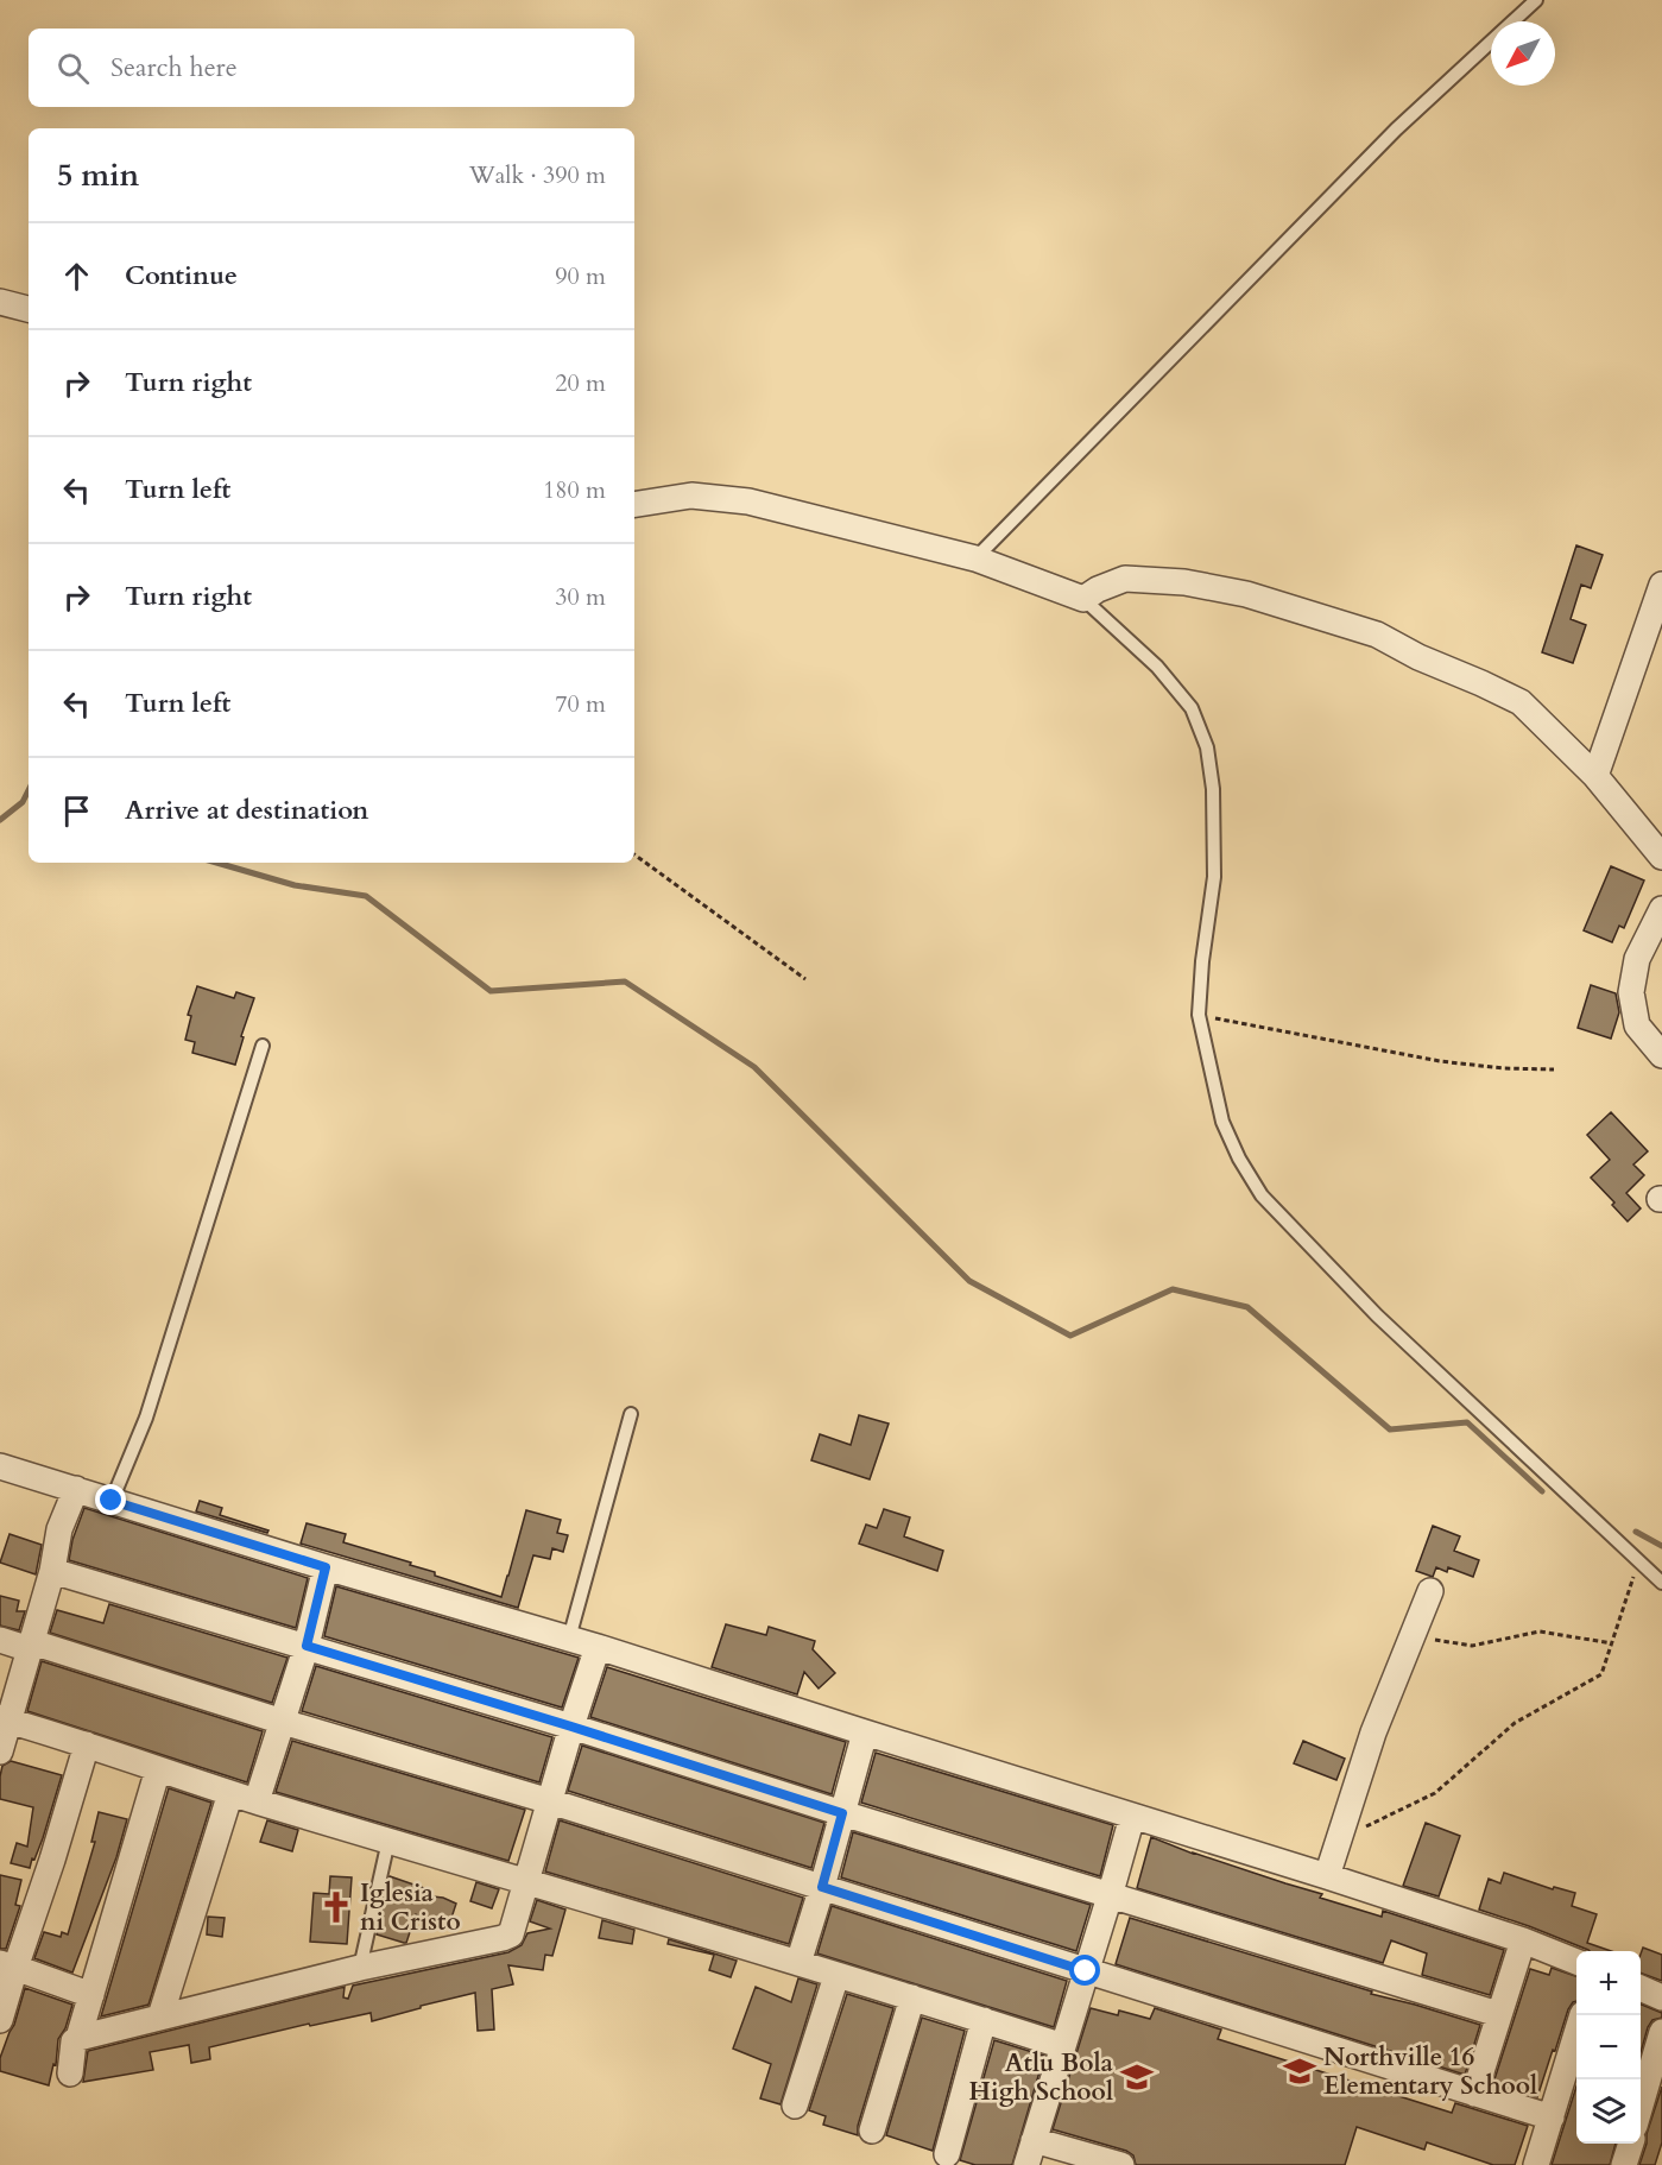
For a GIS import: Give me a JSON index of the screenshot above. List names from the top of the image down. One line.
{"places":{"church":["Iglesia ni Cristo"],"school or university":["Northville 16 Elementary School","Atlu Bola High School"]},"north":"bottom left","page":{"search":"Search here","heading":["5 min","Walk · 390 m"],"list":[["Continue","90 m"],["Turn right","20 m"],["Turn left","180 m"],["Turn right","30 m"],["Turn left","70 m"],"Arrive at destination"],"map_buttons":["+","−"]}}
